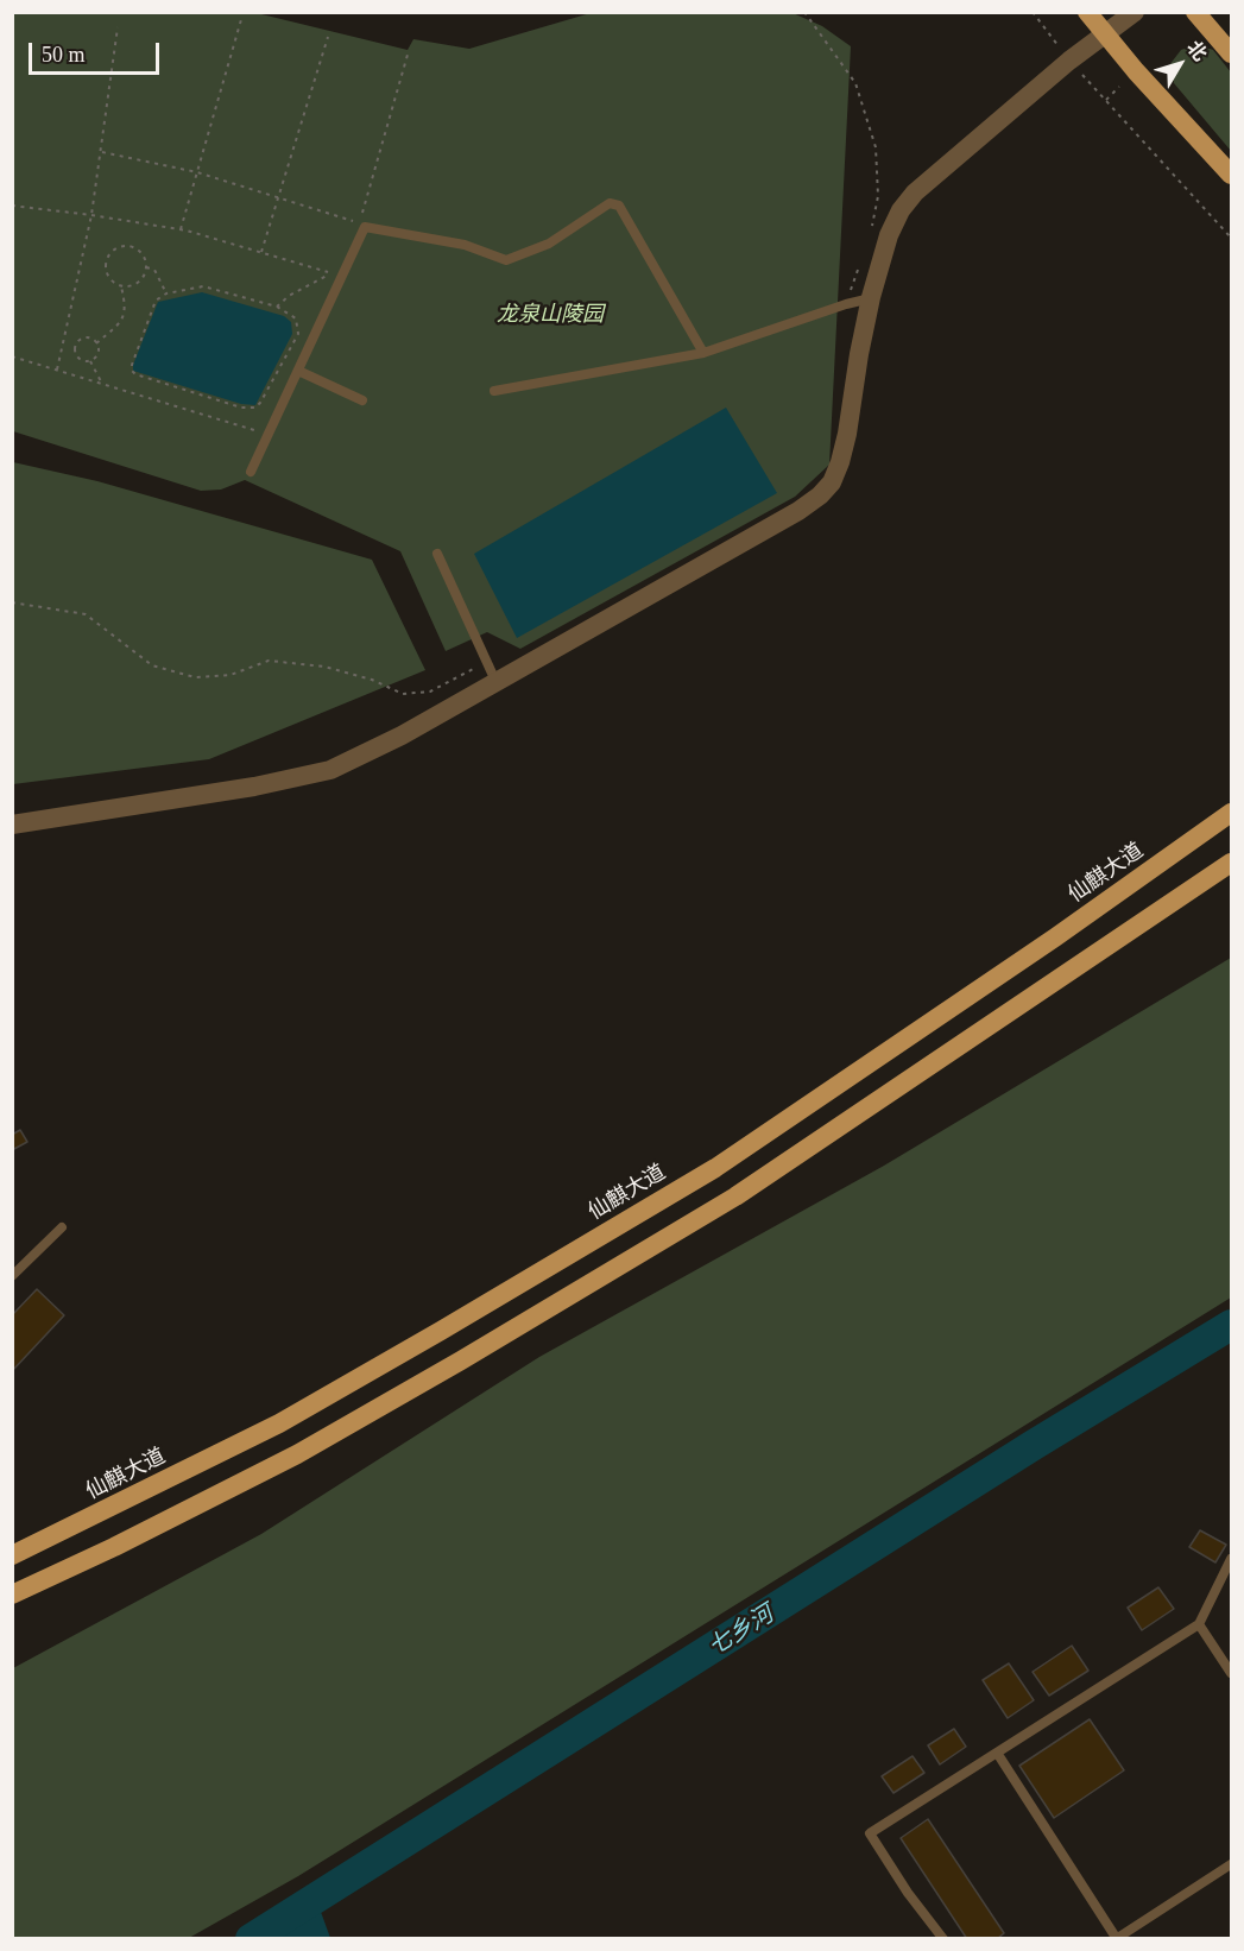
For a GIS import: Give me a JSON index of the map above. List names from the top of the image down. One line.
{"streets":{"main road":["仙麒大道"]},"water":["七乡河"],"parks":["龙泉山陵园"],"scale_bar":"50 m","north":"top right"}
